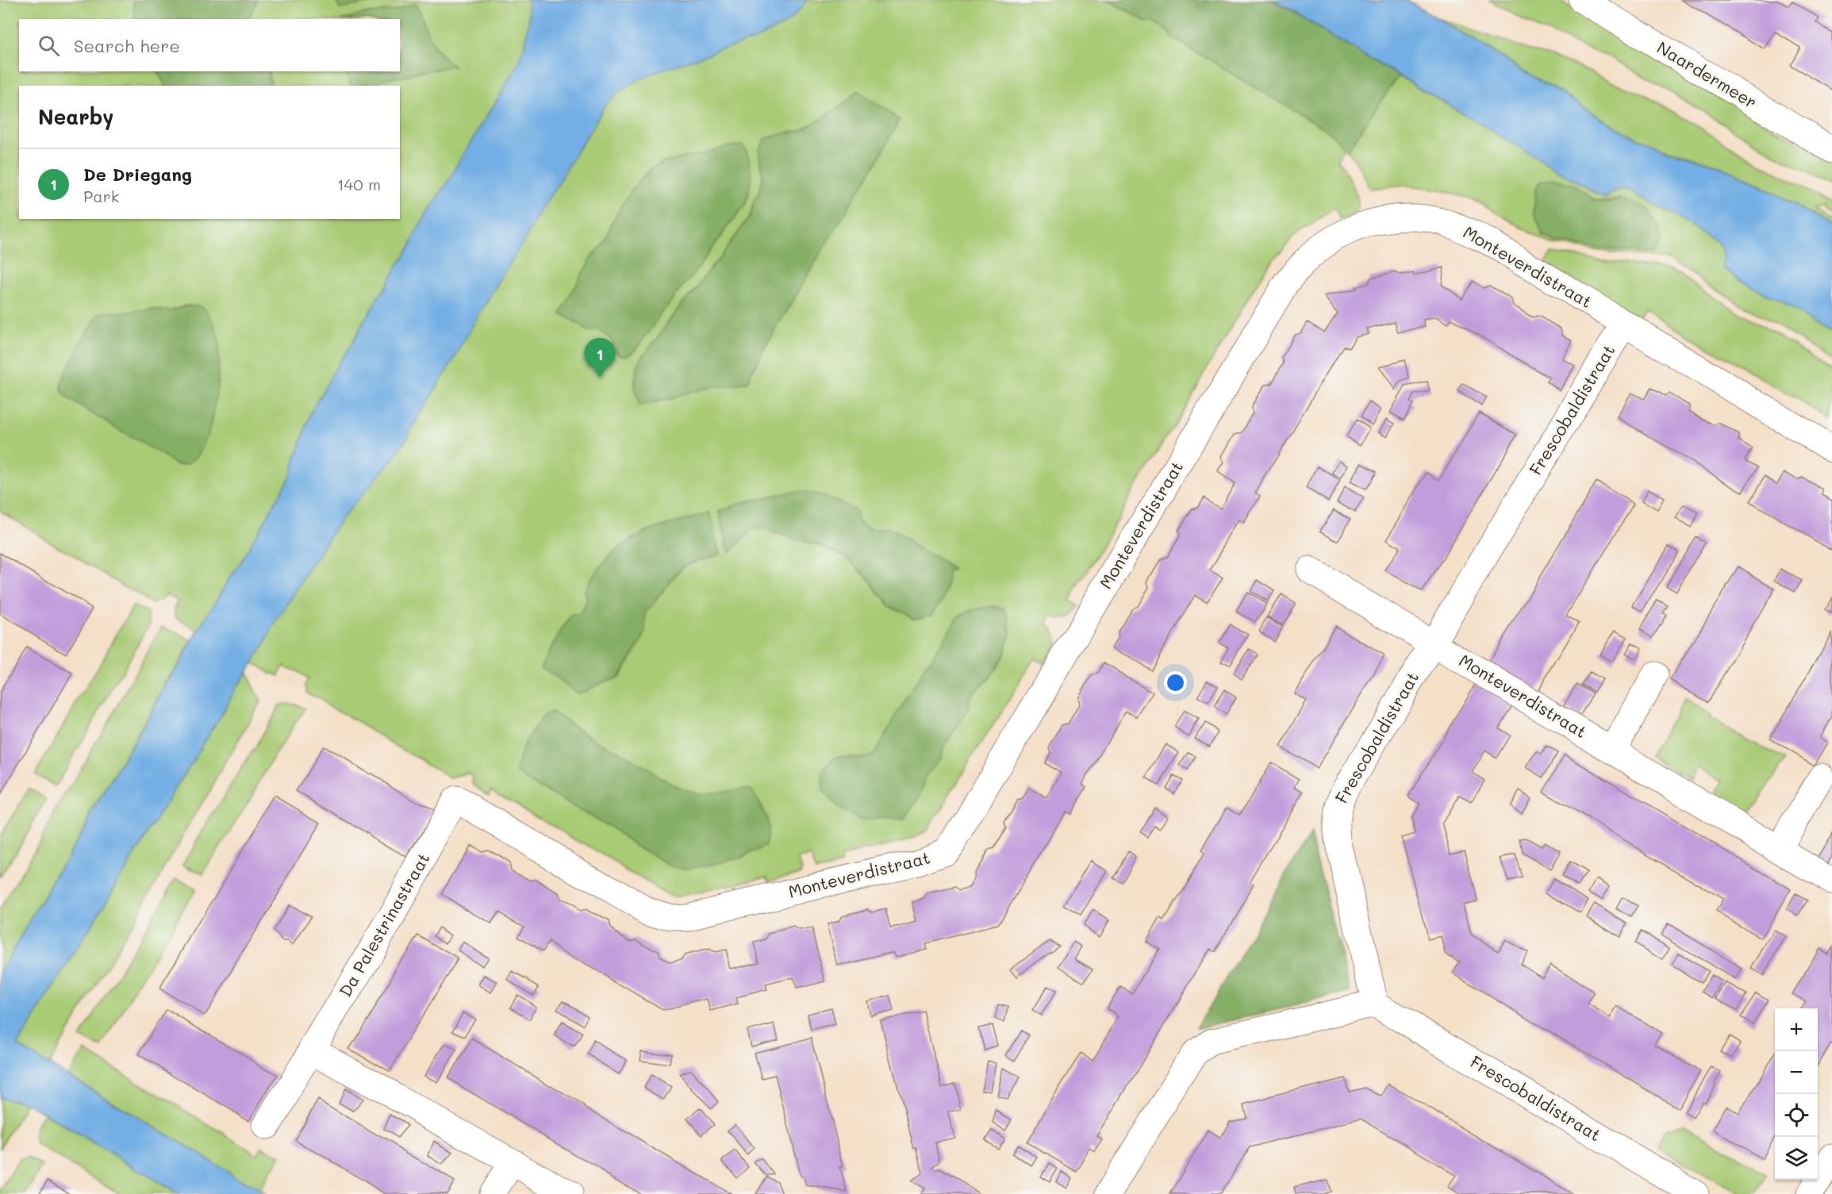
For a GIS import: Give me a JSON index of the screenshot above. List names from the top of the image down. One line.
{"streets":{"street":["Naardermeer","Monteverdistraat","Frescobaldistraat","Da Palestrinastraat"]},"crossings":[["Monteverdistraat","Frescobaldistraat"],["Monteverdistraat","Da Palestrinastraat"]],"page":{"search":"Search here","heading":"Nearby","list":[{"mark":"1","name":"De Driegang","note":"Park","value":"140 m"}],"pins":"1","map_buttons":["+","−"]}}
